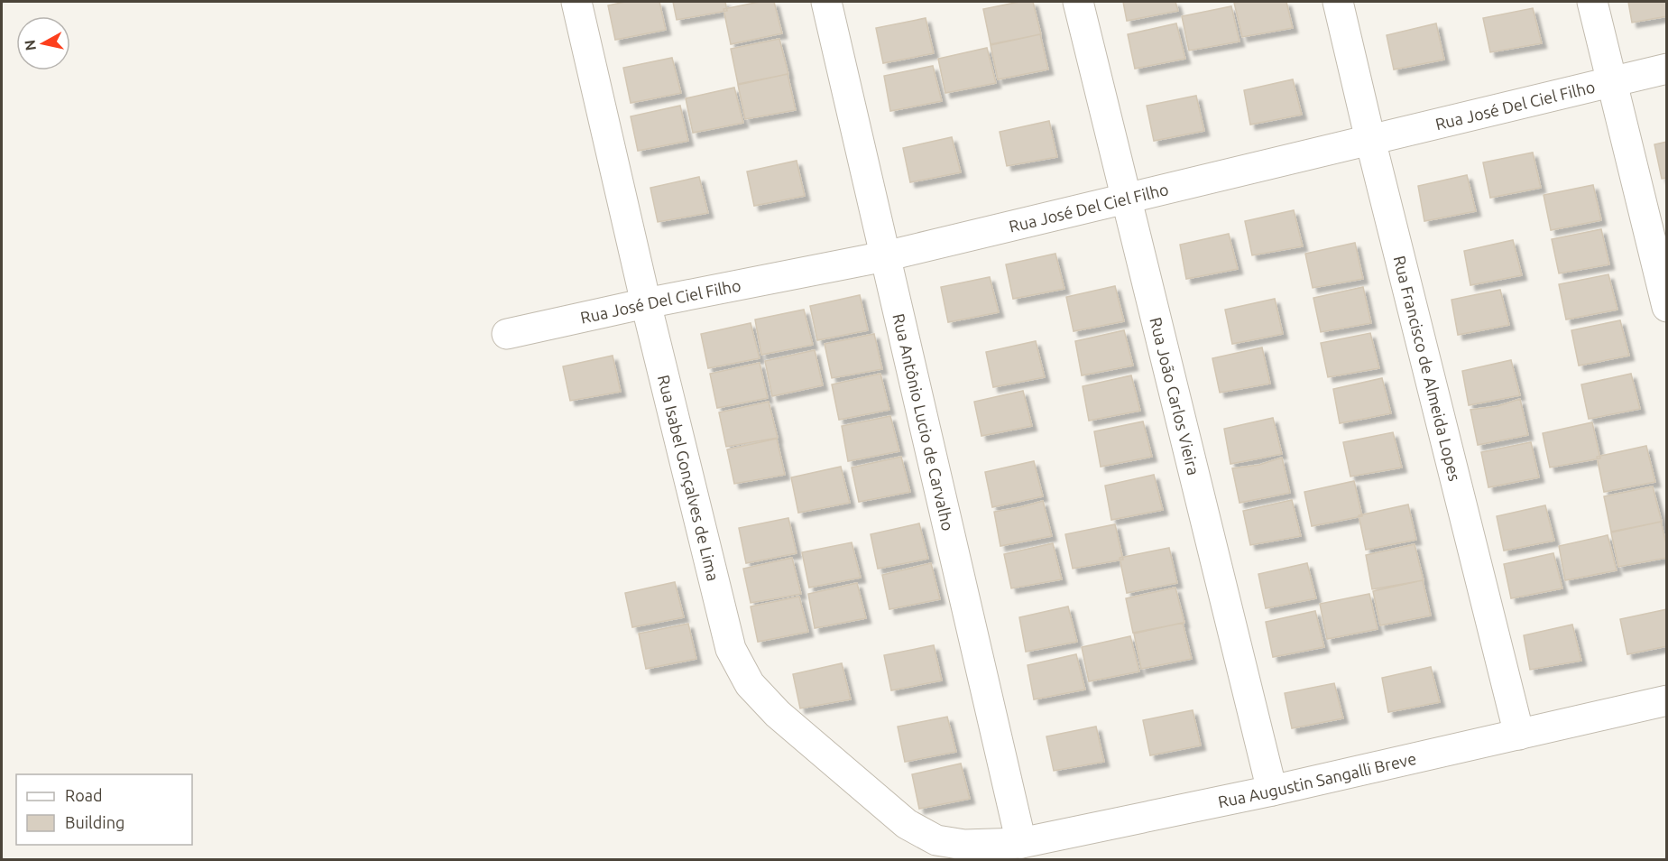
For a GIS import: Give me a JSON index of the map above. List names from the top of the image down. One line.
{"streets":{"street":["Rua José Del Ciel Filho","Rua Francisco de Almeida Lopes","Rua João Carlos Vieira","Rua Antônio Lucio de Carvalho","Rua Isabel Gonçalves de Lima","Rua Augustin Sangalli Breve"]},"crossings":[["Rua José Del Ciel Filho","Rua Francisco de Almeida Lopes"],["Rua José Del Ciel Filho","Rua João Carlos Vieira"],["Rua José Del Ciel Filho","Rua Antônio Lucio de Carvalho"],["Rua José Del Ciel Filho","Rua Isabel Gonçalves de Lima"],["Rua Francisco de Almeida Lopes","Rua Augustin Sangalli Breve"],["Rua João Carlos Vieira","Rua Augustin Sangalli Breve"],["Rua Antônio Lucio de Carvalho","Rua Augustin Sangalli Breve"],["Rua Isabel Gonçalves de Lima","Rua Augustin Sangalli Breve"]],"legend":["Road","Building"],"north":"left"}
